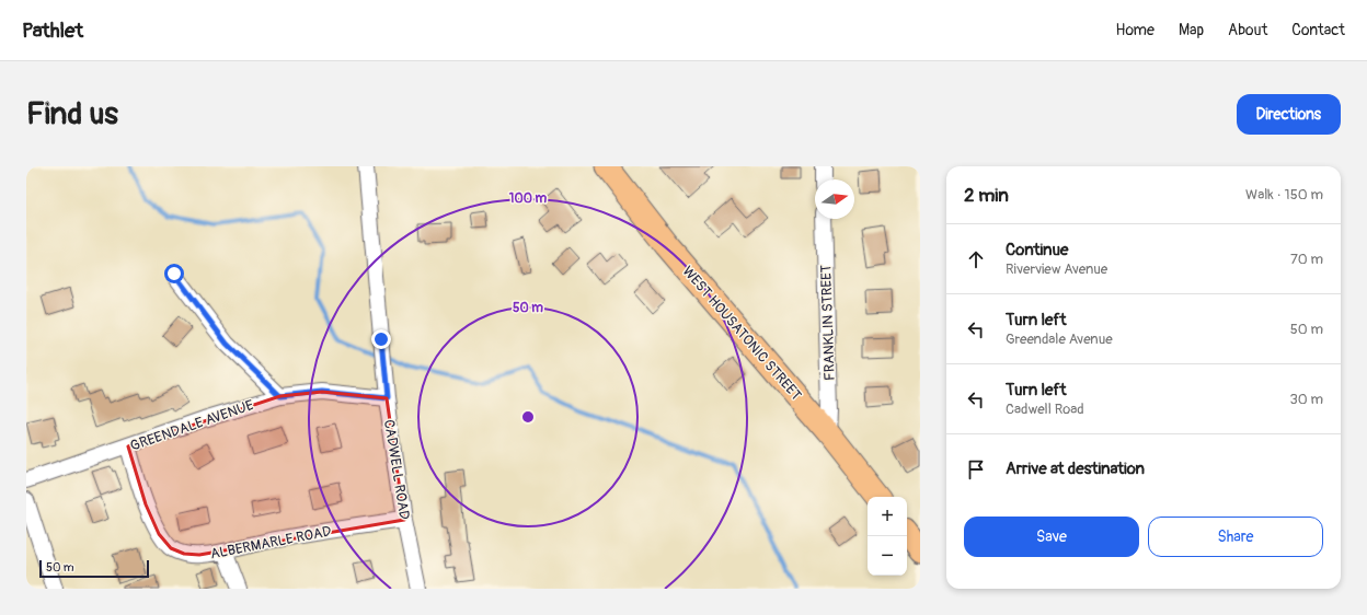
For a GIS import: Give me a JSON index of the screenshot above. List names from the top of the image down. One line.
{"streets":{"highway":["WEST HOUSATONIC STREET"],"street":["FRANKLIN STREET","GREENDALE AVENUE","CADWELL ROAD","ALBERMARLE ROAD"]},"crossings":[["FRANKLIN STREET","WEST HOUSATONIC STREET"],["GREENDALE AVENUE","CADWELL ROAD"],["GREENDALE AVENUE","ALBERMARLE ROAD"],["CADWELL ROAD","ALBERMARLE ROAD"]],"scale_bar":"50 m","north":"right","page":{"header":"Pathlet","nav":["Home","Map","About","Contact"],"buttons":["Directions",["Save","Share"]],"title":"Find us","heading":["2 min","Walk · 150 m"],"list":[["Continue","Riverview Avenue","70 m"],["Turn left","Greendale Avenue","50 m"],["Turn left","Cadwell Road","30 m"],"Arrive at destination"],"map_buttons":["+","−"],"scale":"50 m"},"rings":["100 m","50 m"]}
